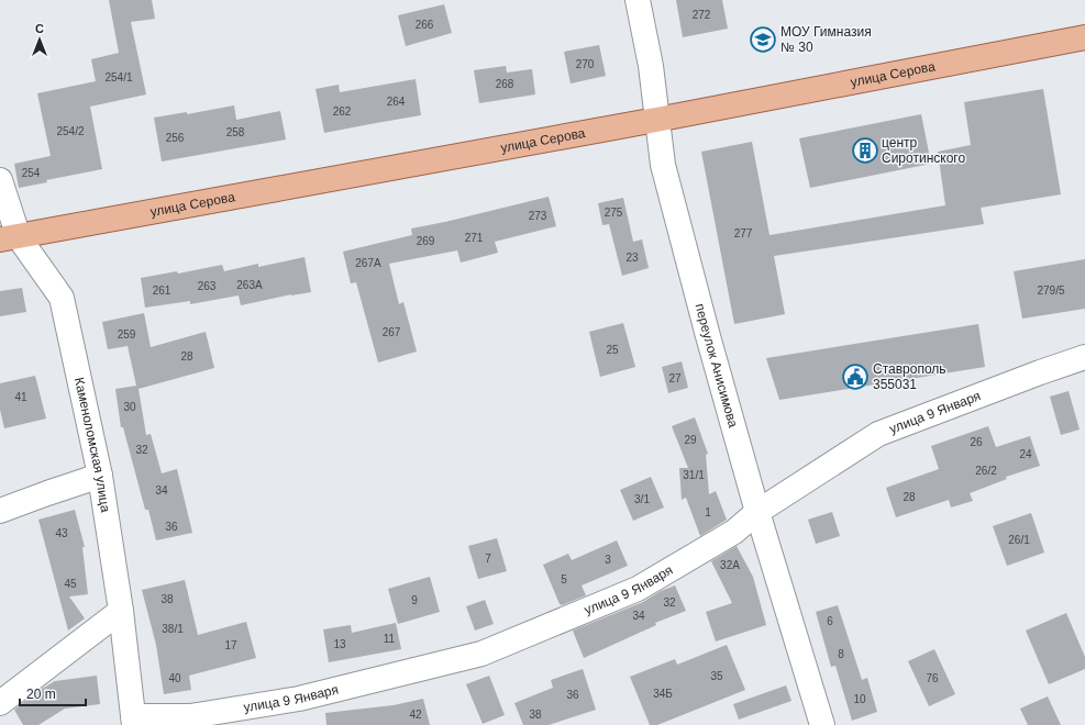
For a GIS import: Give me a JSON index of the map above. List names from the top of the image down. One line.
{"streets":{"main road":["улица Серова"],"street":["переулок Анисимова","улица 9 Января","Каменоломская улица"]},"crossings":[["улица Серова","переулок Анисимова"],["улица Серова","Каменоломская улица"],["переулок Анисимова","улица 9 Января"],["улица 9 Января","Каменоломская улица"]],"places":{"school or university":["МОУ Гимназия № 30"],"building":["центр Сиротинского"],"public building":["Ставрополь 355031"]},"house_numbers":["272","266","270","254/1","268","264","262","254/2","258","256","254","275","273","277","271","269","23","267А","263А","263","261","279/5","267","259","25","28","27","41","30","29","26","32","24","26/2","31/1","34","28","3/1","1","36","43","26/1","7","3","32А","5","45","38","9","32","34","6","38/1","11","13","17","8","35","40","76","34Б","36","10","42","38"],"scale_bar":"20 m","north":"top"}
